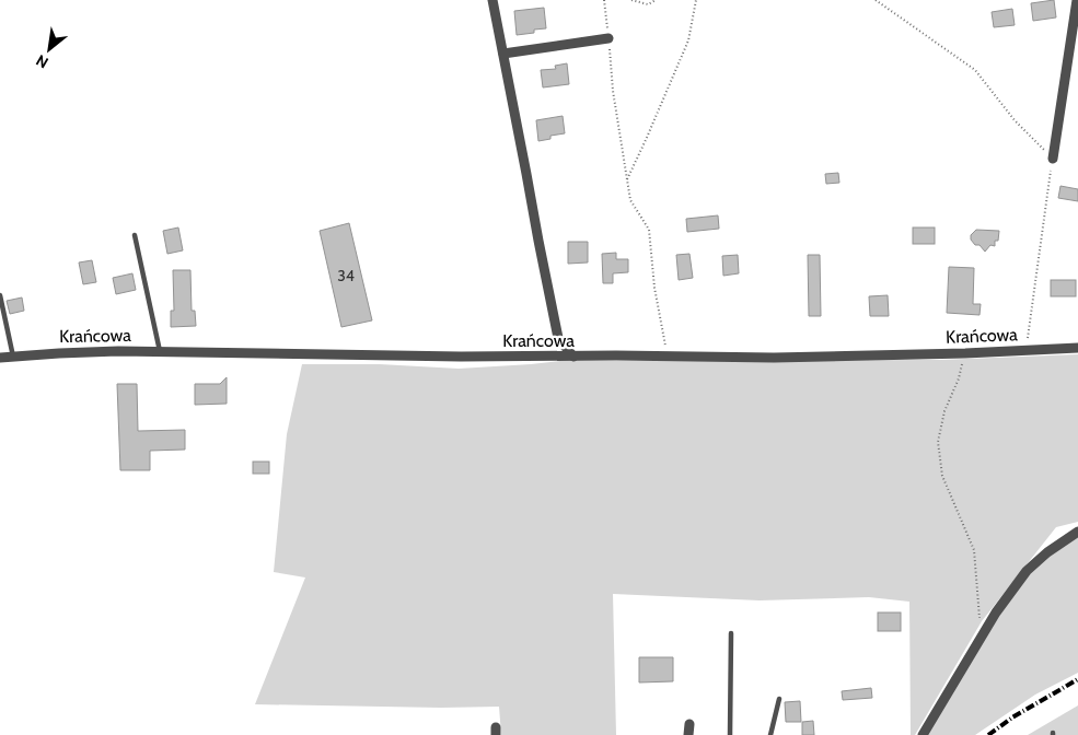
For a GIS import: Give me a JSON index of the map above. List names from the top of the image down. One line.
{"streets":{"street":["Krańcowa"]},"house_numbers":["34"],"north":"bottom left"}
